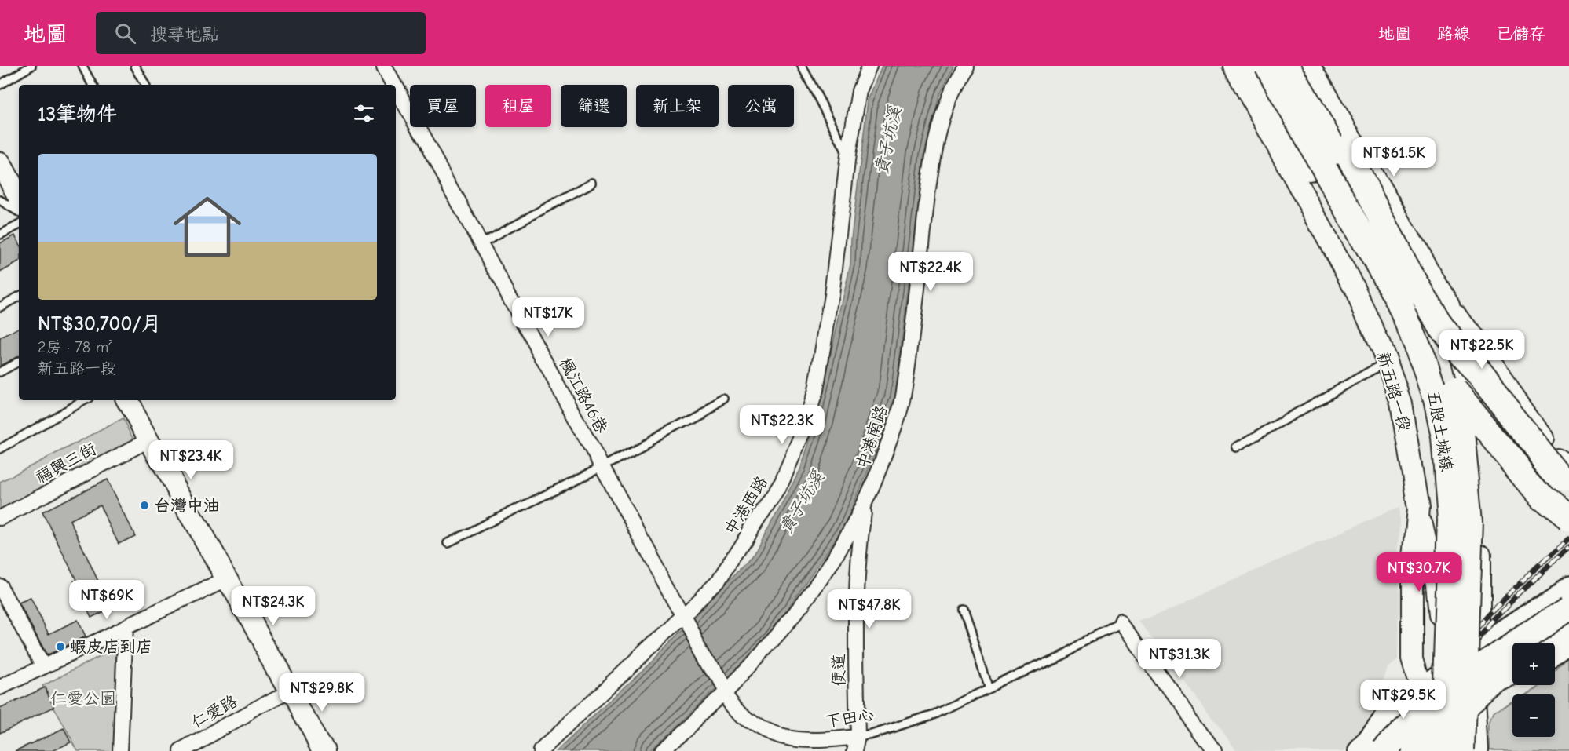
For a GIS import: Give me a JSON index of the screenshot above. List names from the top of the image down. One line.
{"streets":{"highway":["五股土城線"],"main road":["新五路一段"],"street":["楓江路46巷","中港南路","福興三街","中港西路","便道","仁愛路","下田心"]},"crossings":[["楓江路46巷","中港南路"],["楓江路46巷","中港西路"],["楓江路46巷","下田心"],["中港南路","便道"],["中港南路","下田心"],["便道","下田心"]],"water":["貴子坑溪"],"parks":["仁愛公園"],"places":["台灣中油","蝦皮店到店"],"page":{"header":"地圖","search":"搜尋地點","nav":["地圖","路線","已儲存"],"chip":["買屋","租屋","篩選","新上架","公寓"],"heading":"13筆物件","price":["NT$61.5K","NT$22.4K","NT$17K","NT$22.5K","NT$22.3K","NT$23.4K","NT$30.7K","NT$69K","NT$24.3K","NT$47.8K","NT$31.3K","NT$29.8K","NT$29.5K"],"list":[{"name":"NT$30,700/月","note":"2房 · 78 m² · 新五路一段"}],"map_buttons":["+","−"]}}
